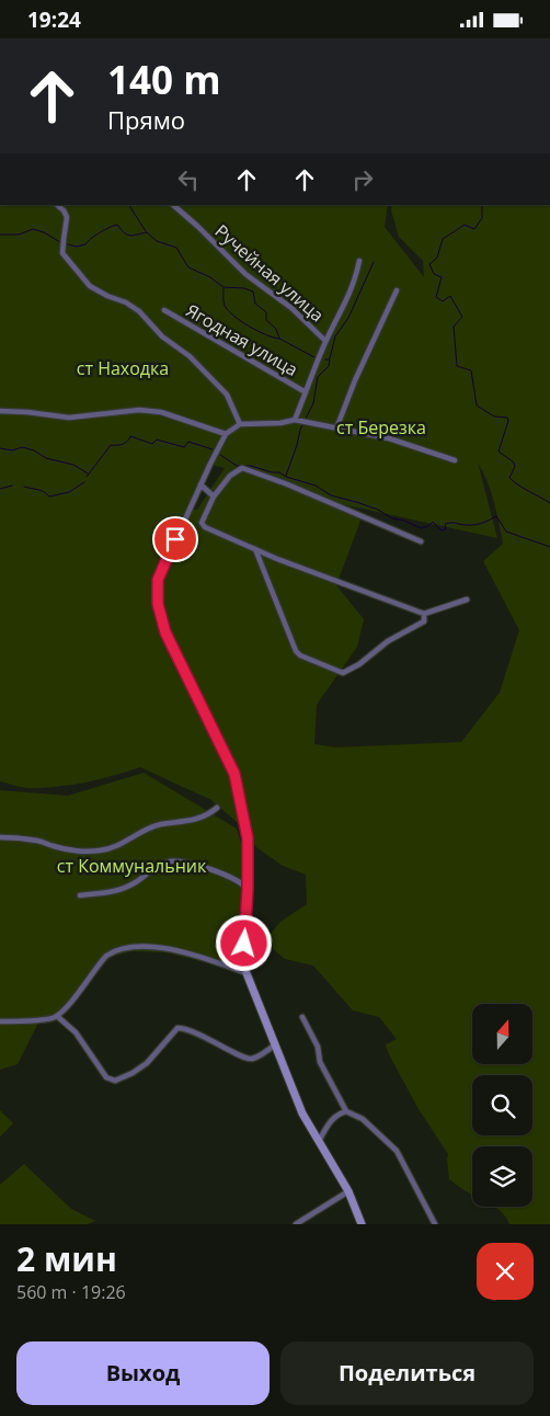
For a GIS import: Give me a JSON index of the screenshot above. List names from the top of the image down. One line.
{"streets":{"street":["Ручейная улица","Ягодная улица"]},"parks":["ст Находка","ст Березка","ст Коммунальник"],"north":"top","page":{"status":"19:24","turn":["140 m","Прямо"],"heading":["2 мин","560 m · 19:26"],"buttons":["Выход","Поделиться"]}}
